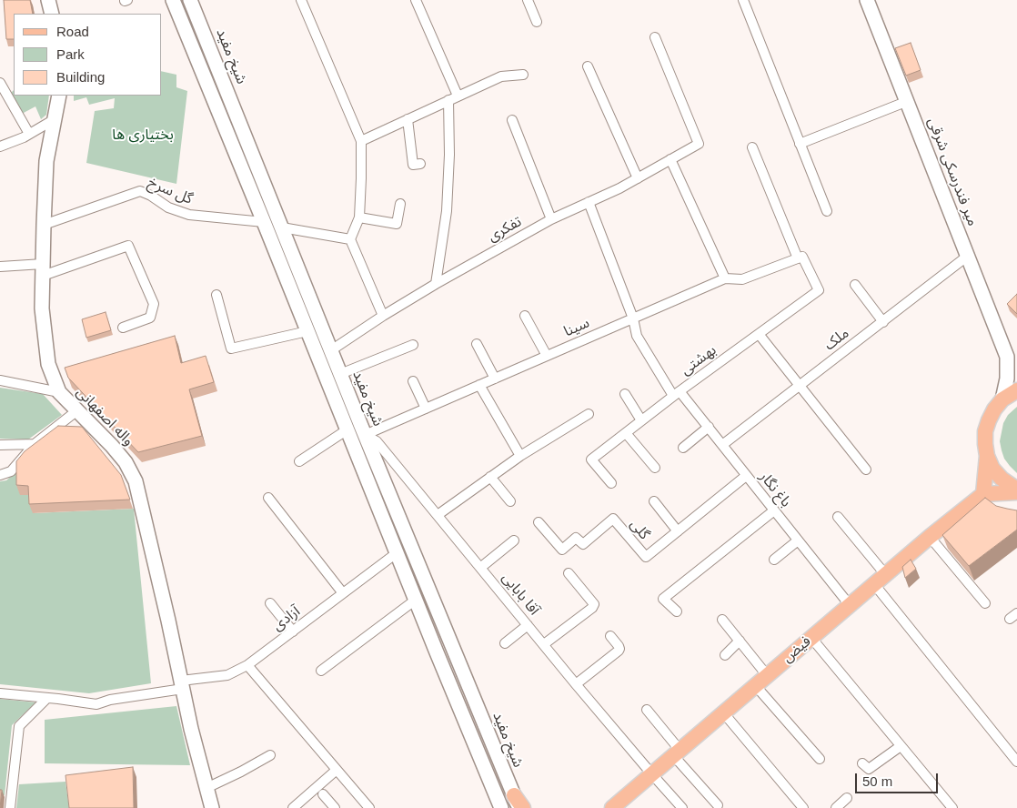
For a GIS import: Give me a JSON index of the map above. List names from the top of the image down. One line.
{"streets":{"main road":["شیخ مفید","میر فندرسکی شرقی","واله اصفهانی","فیض"],"street":["گل سرخ","تفکری","سینا","ملک","بهشتی","باغ نگار","گلی","آقا بابایی","آزادی"]},"crossings":[["شیخ مفید","گل سرخ"],["شیخ مفید","تفکری"],["شیخ مفید","سینا"],["شیخ مفید","آقا بابایی"],["شیخ مفید","آزادی"],["میر فندرسکی شرقی","ملک"],["گل سرخ","واله اصفهانی"],["تفکری","باغ نگار"],["سینا","بهشتی"],["سینا","باغ نگار"],["سینا","آقا بابایی"],["ملک","باغ نگار"],["بهشتی","باغ نگار"],["واله اصفهانی","آزادی"],["باغ نگار","گلی"],["باغ نگار","فیض"],["آقا بابایی","فیض"]],"parks":["بختیاری ها"],"legend":["Road","Park","Building"],"scale_bar":"50 m"}
